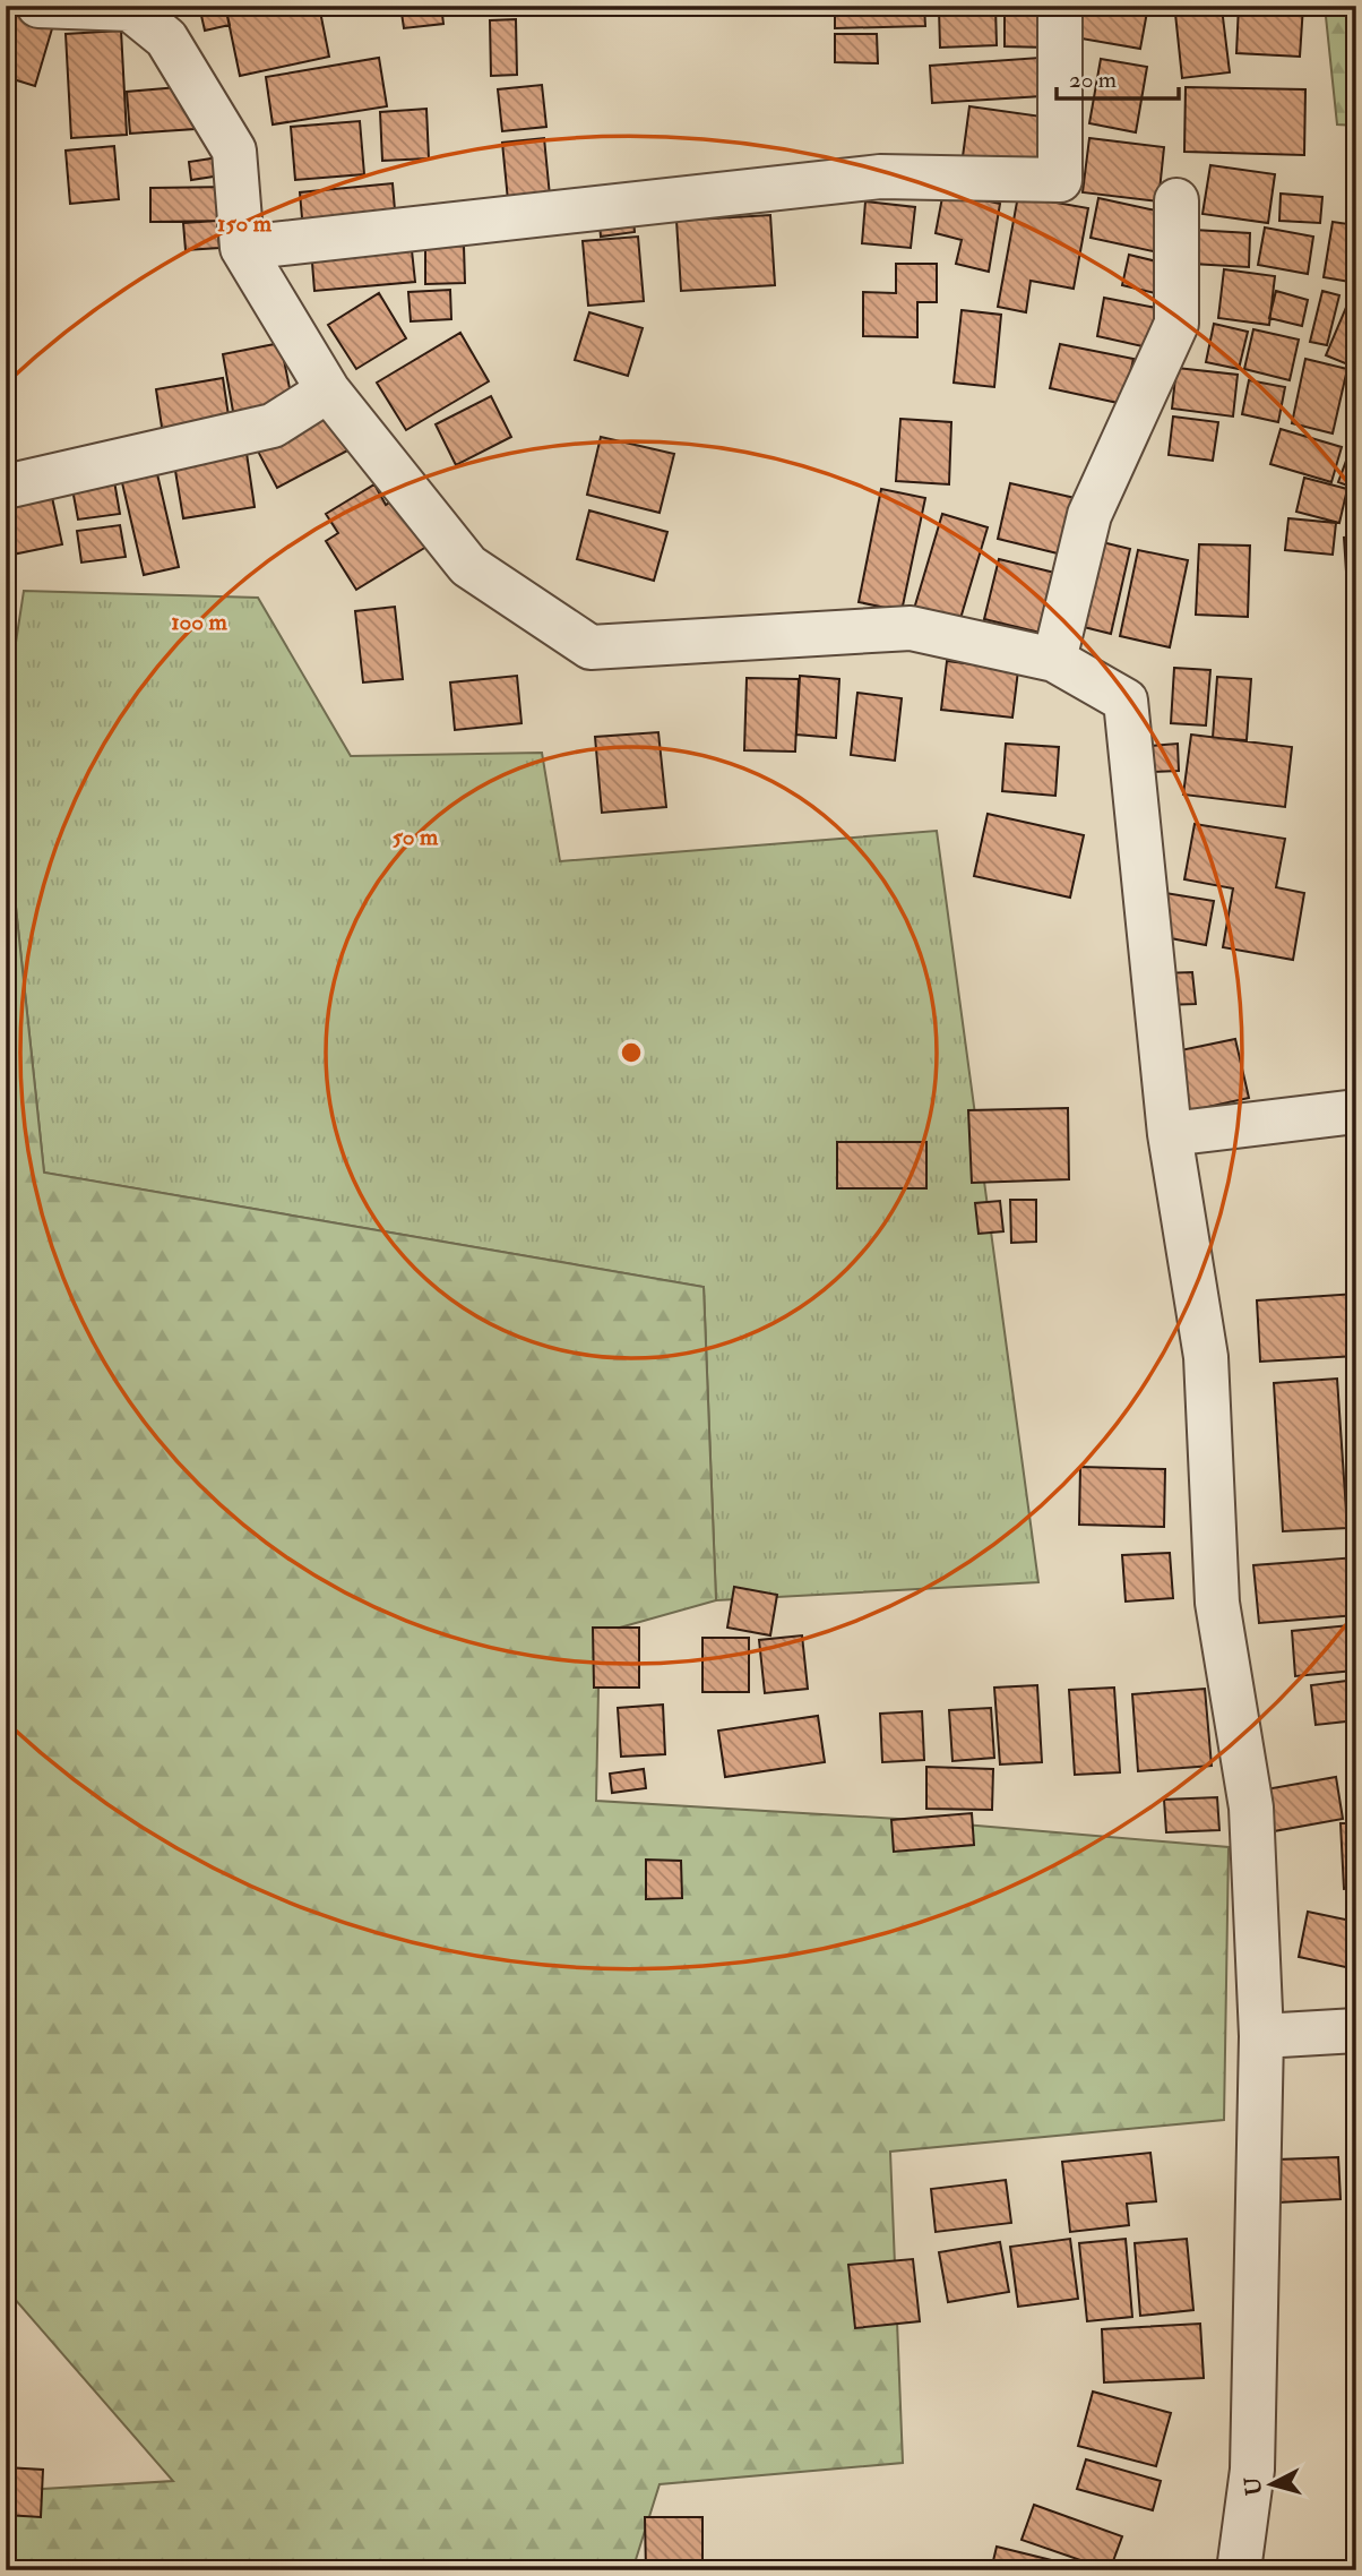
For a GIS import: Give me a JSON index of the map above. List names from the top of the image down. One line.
{"scale_bar":"20 m","north":"left","rings":["150 m","100 m","50 m"]}
